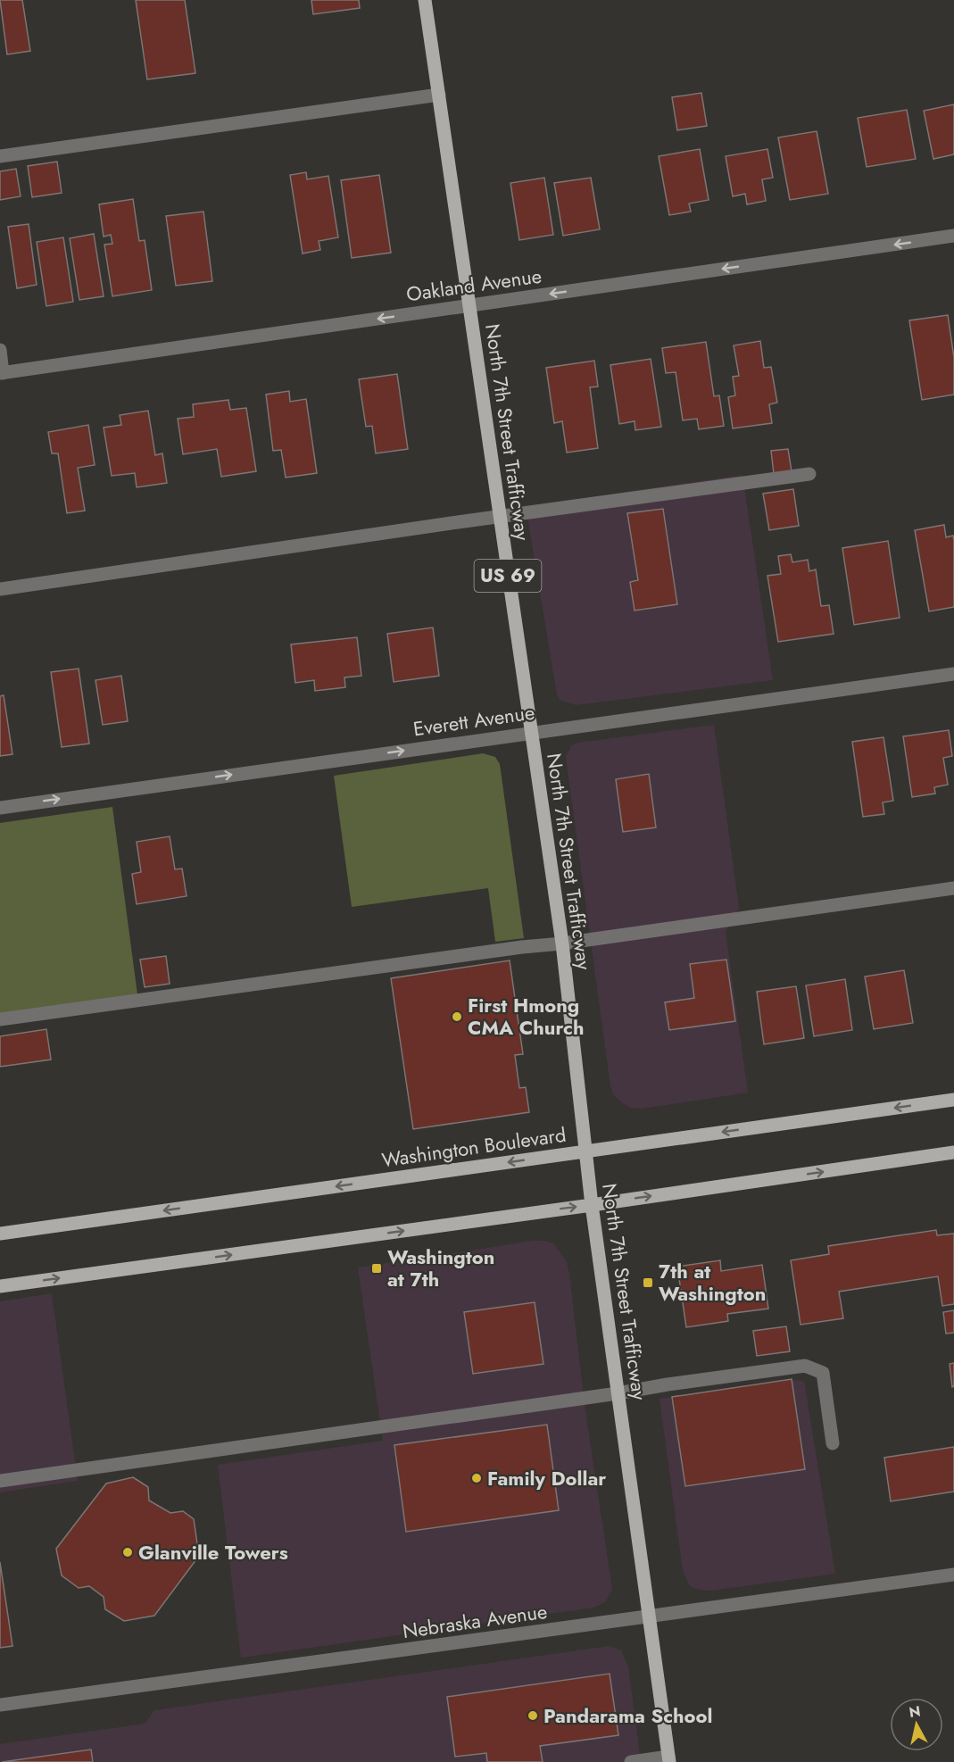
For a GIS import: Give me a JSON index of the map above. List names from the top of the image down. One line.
{"streets":{"main road":["North 7th Street Trafficway","US 69","Washington Boulevard"],"street":["Oakland Avenue","Everett Avenue","Nebraska Avenue"]},"crossings":[["Oakland Avenue","North 7th Street Trafficway"],["North 7th Street Trafficway","Everett Avenue"],["North 7th Street Trafficway","Washington Boulevard"],["North 7th Street Trafficway","Nebraska Avenue"]],"one_way":["Oakland Avenue","Everett Avenue"],"places":{"other":["First Hmong CMA Church","Family Dollar","Glanville Towers","Pandarama School"],"transit":["Washington at 7th","7th at Washington"]},"north":"top"}
